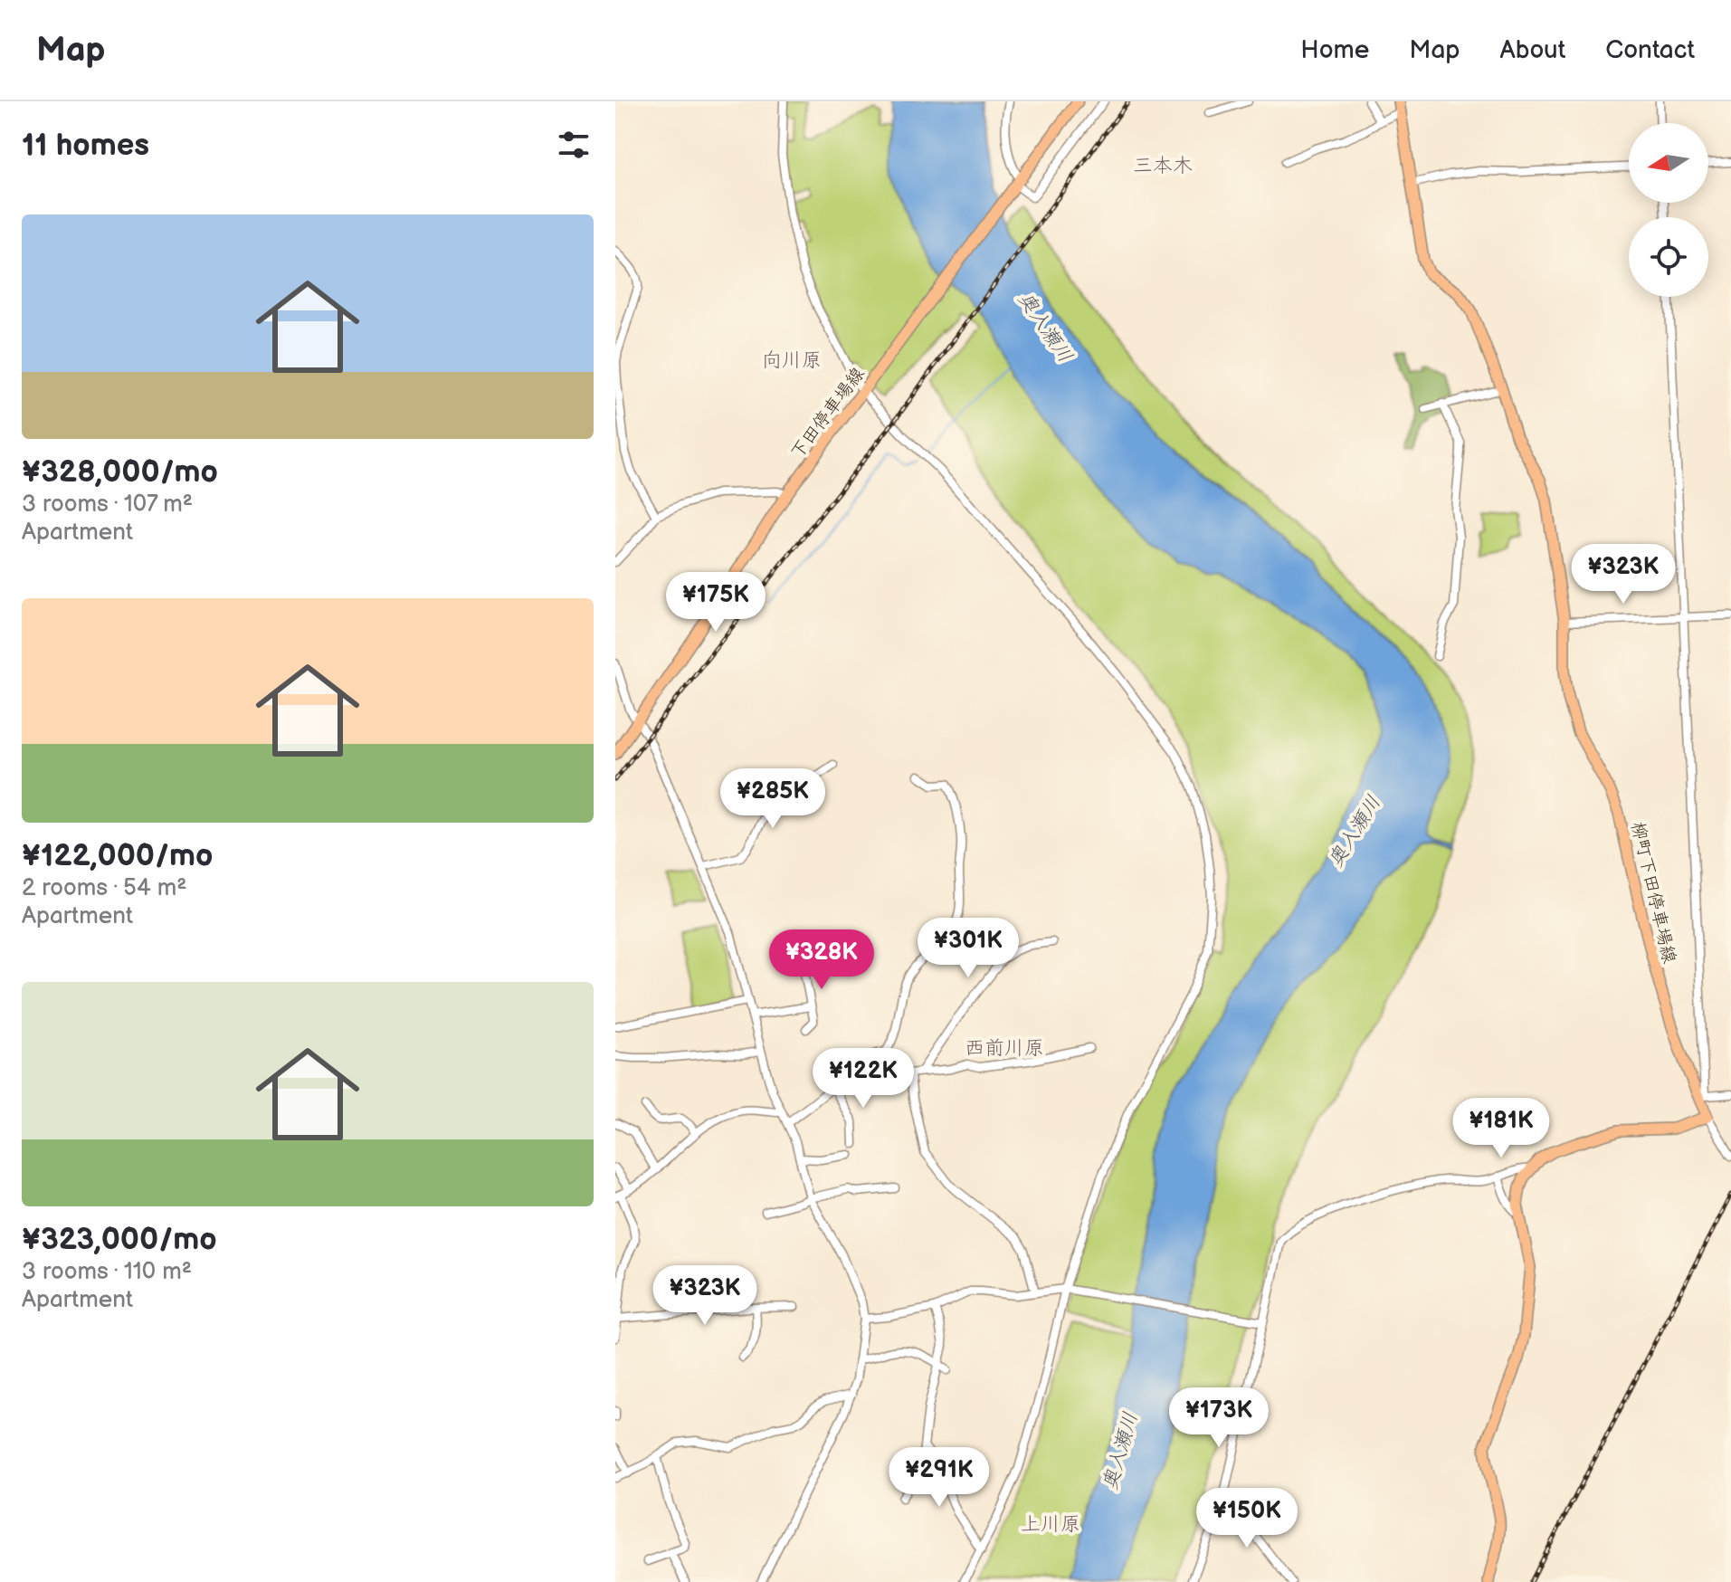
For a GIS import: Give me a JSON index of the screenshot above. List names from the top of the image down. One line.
{"streets":{"main road":["下田停車場線","柳町下田停車場線"]},"districts":["三本木","向川原","西前川原","上川原"],"water":["奥入瀬川"],"north":"left","page":{"header":"Map","nav":["Home","Map","About","Contact"],"heading":"11 homes","list":[{"name":"¥328,000/mo","note":"3 rooms · 107 m² · Apartment"},{"name":"¥122,000/mo","note":"2 rooms · 54 m² · Apartment"},{"name":"¥323,000/mo","note":"3 rooms · 110 m² · Apartment"}],"price":["¥323K","¥175K","¥285K","¥301K","¥328K","¥122K","¥181K","¥323K","¥173K","¥291K","¥150K"]}}
